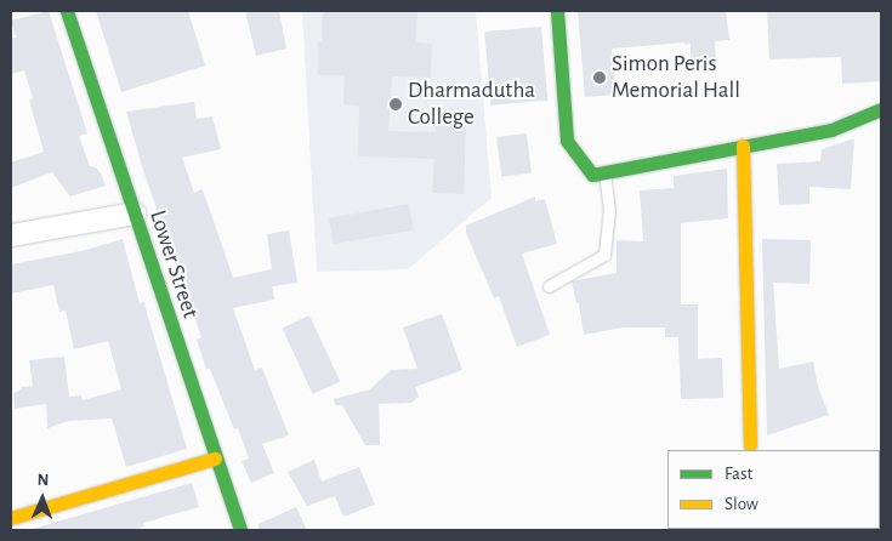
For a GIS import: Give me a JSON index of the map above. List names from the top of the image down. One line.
{"streets":{"main road":["Lower Street"]},"places":["Simon Peris Memorial Hall","Dharmadutha College"],"legend":["Fast","Slow"],"north":"top"}
